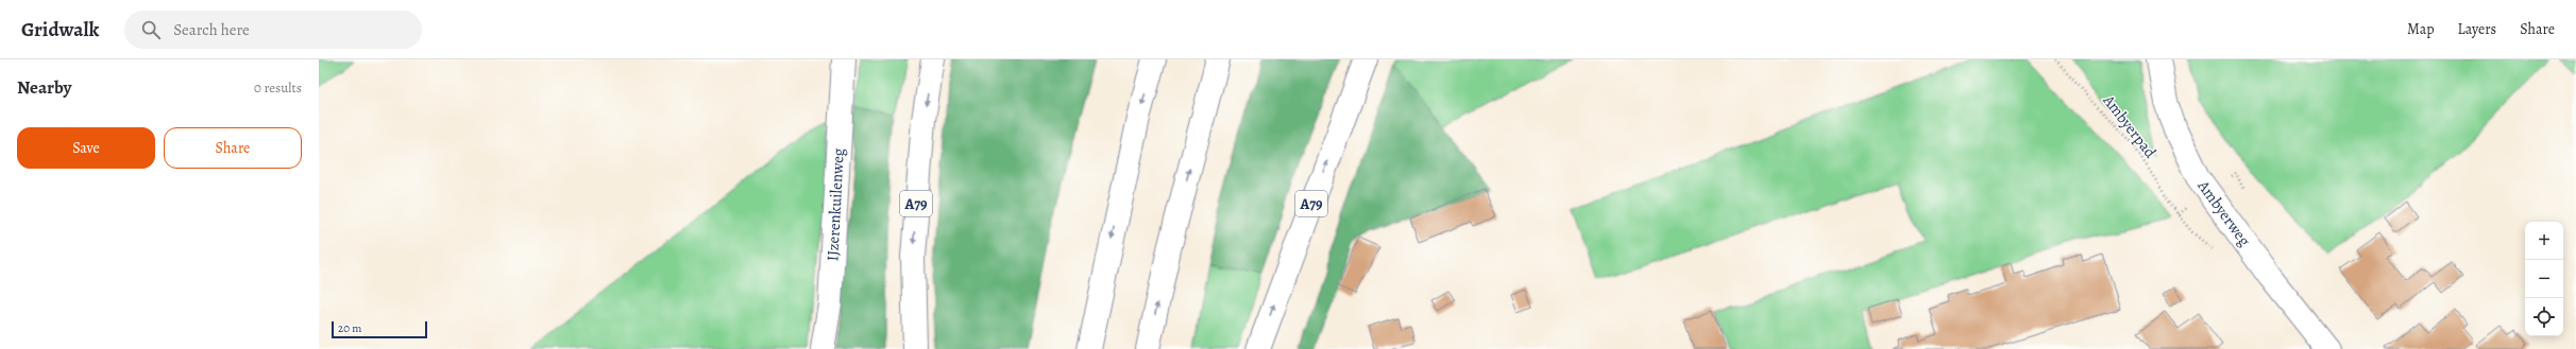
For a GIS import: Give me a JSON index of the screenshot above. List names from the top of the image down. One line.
{"streets":{"main road":["A79","IJzerenkuilenweg","Ambyerweg"],"path":["Ambyerpad"]},"scale_bar":"20 m","page":{"header":"Gridwalk","search":"Search here","nav":["Map","Layers","Share"],"heading":["Nearby","0 results"],"buttons":["Save","Share"],"map_buttons":["+","−"],"scale":"20 m"}}
